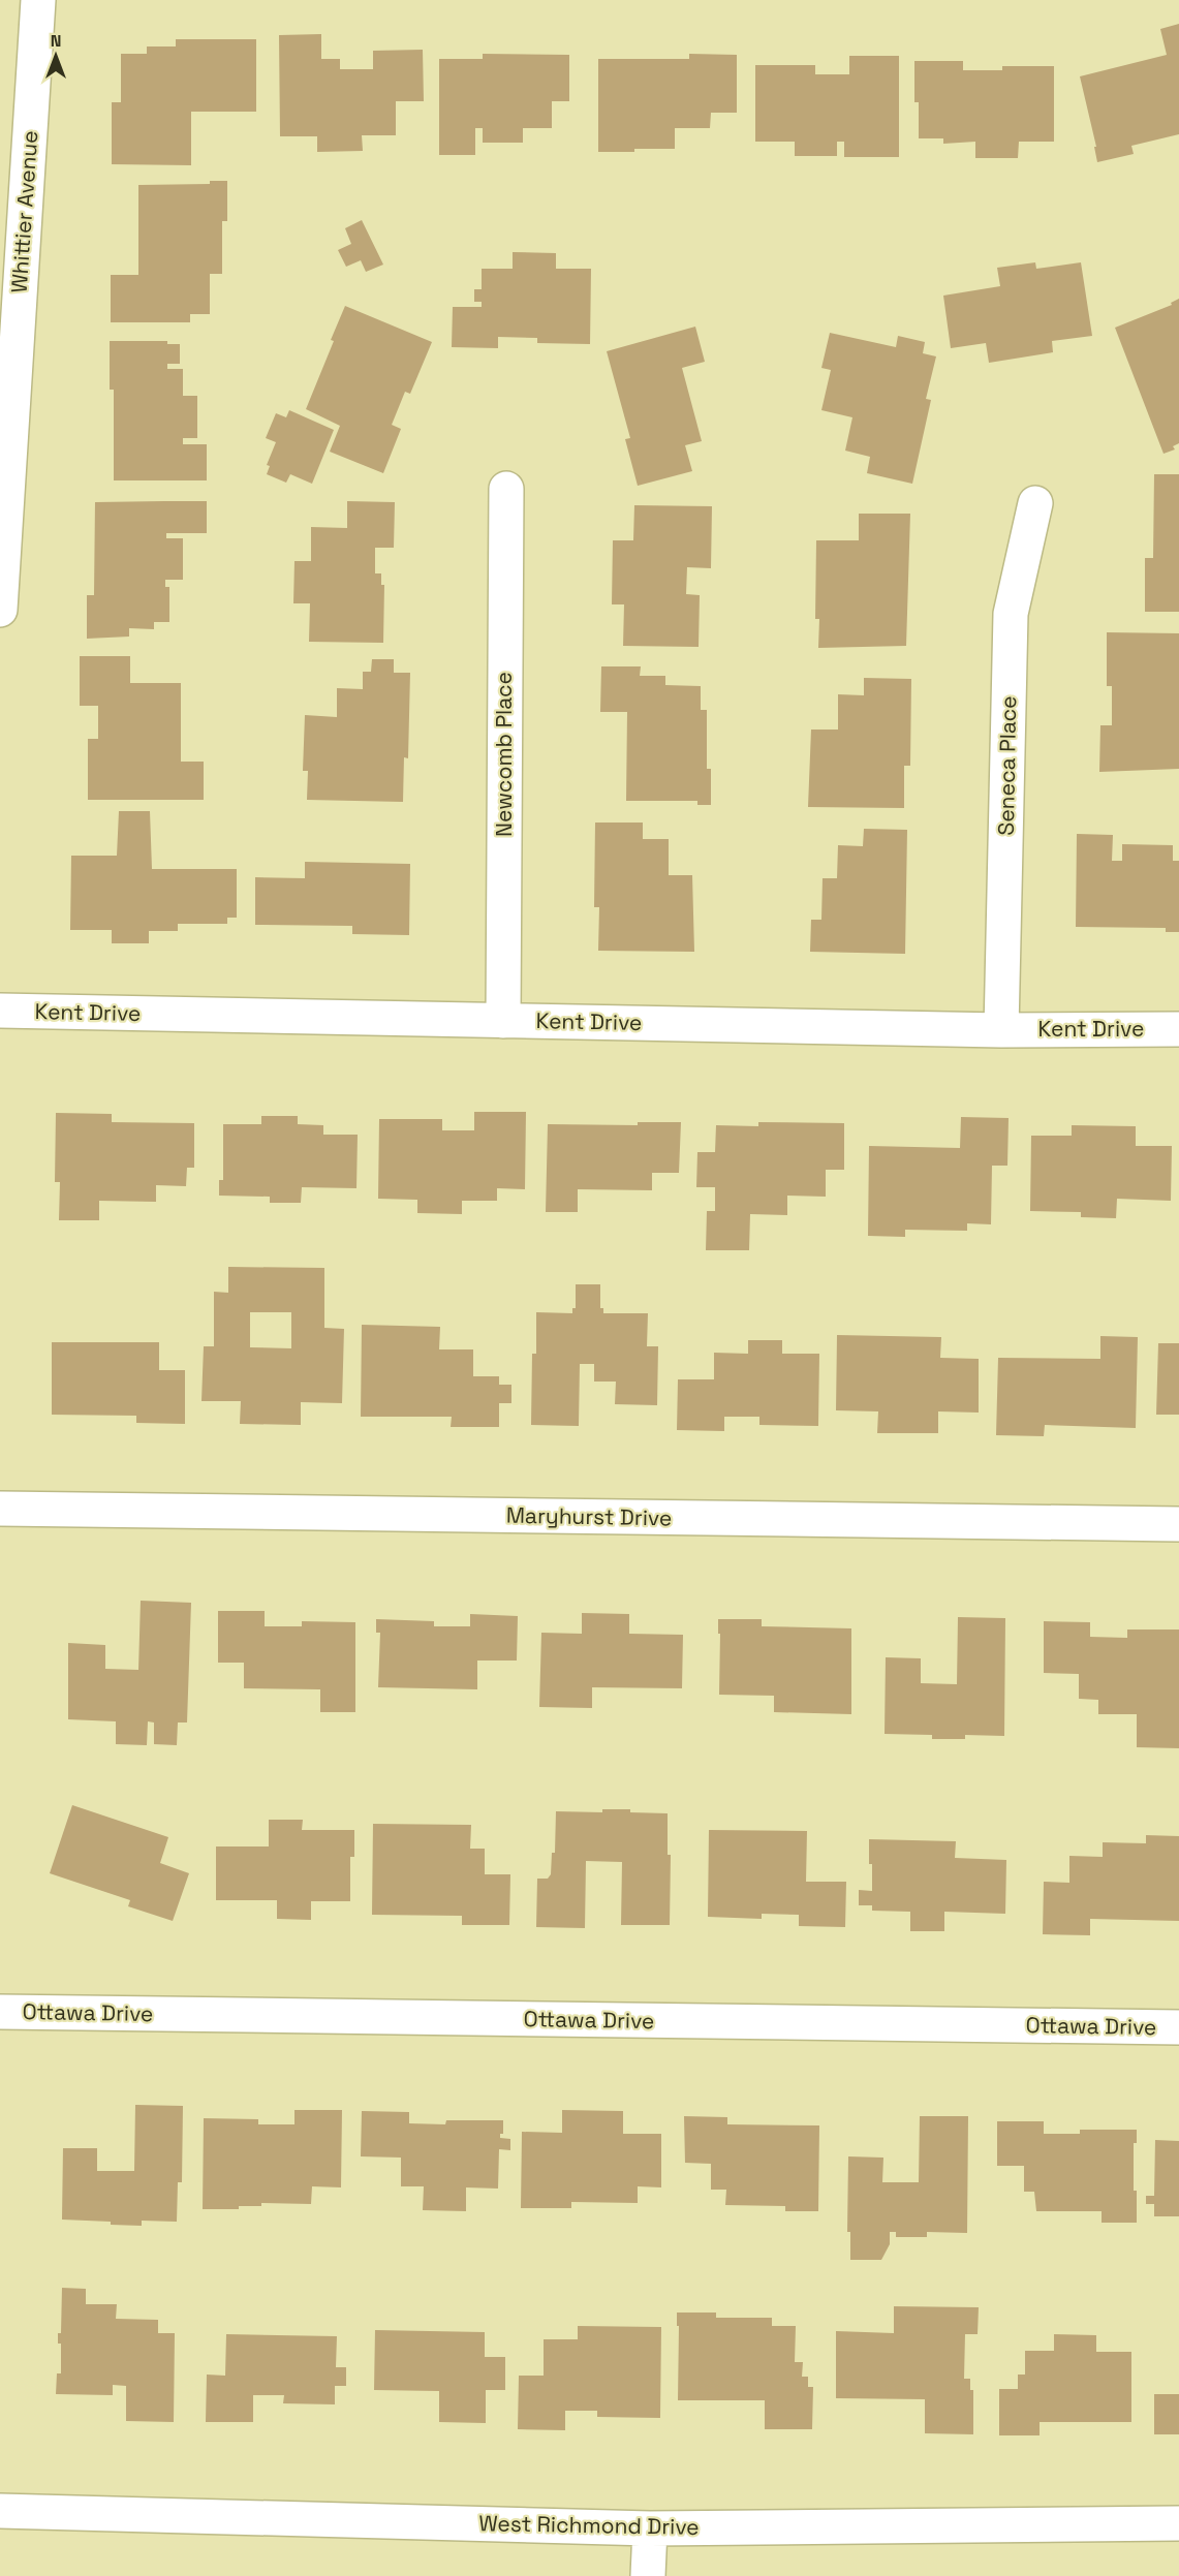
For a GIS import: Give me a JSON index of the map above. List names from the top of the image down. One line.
{"streets":{"street":["Whittier Avenue","Newcomb Place","Seneca Place","Kent Drive","Maryhurst Drive","Ottawa Drive","West Richmond Drive"]},"crossings":[["Newcomb Place","Kent Drive"],["Seneca Place","Kent Drive"]],"north":"top"}
